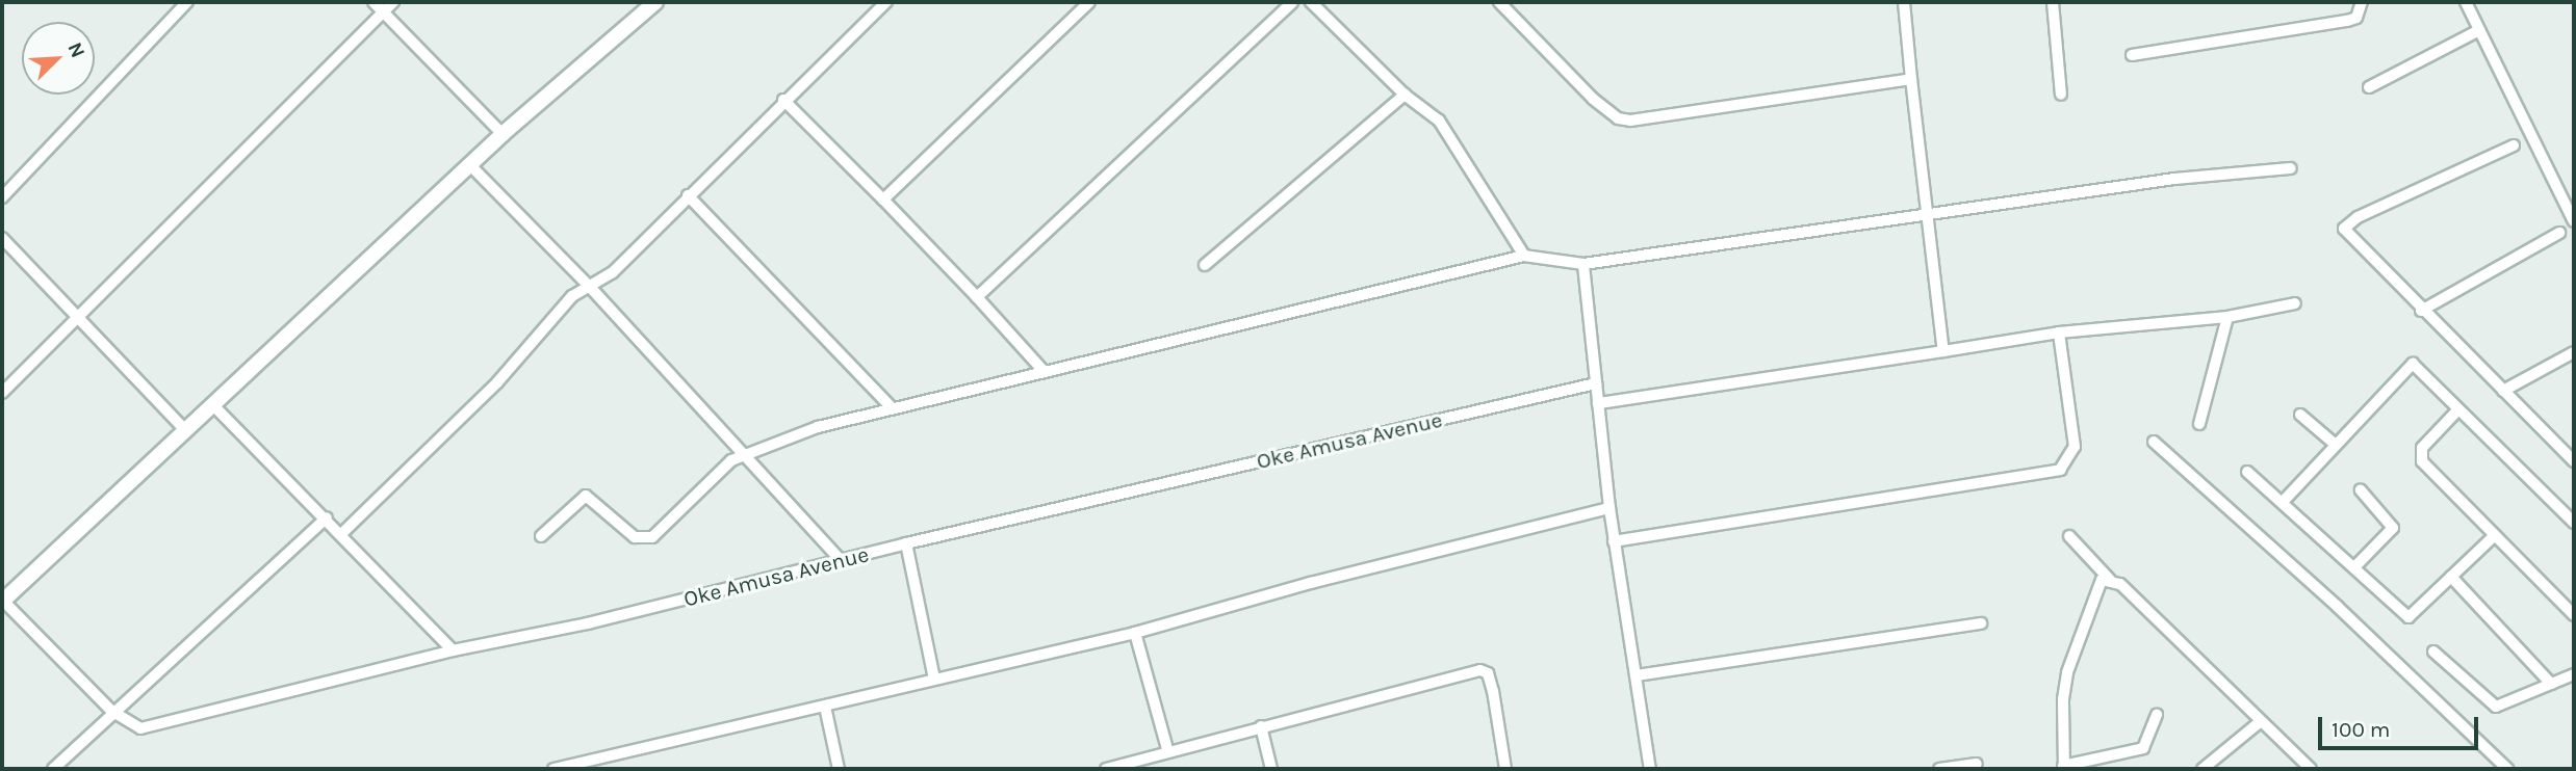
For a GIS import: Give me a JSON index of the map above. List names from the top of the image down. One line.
{"streets":{"street":["Oke Amusa Avenue"]},"scale_bar":"100 m","north":"top right"}
